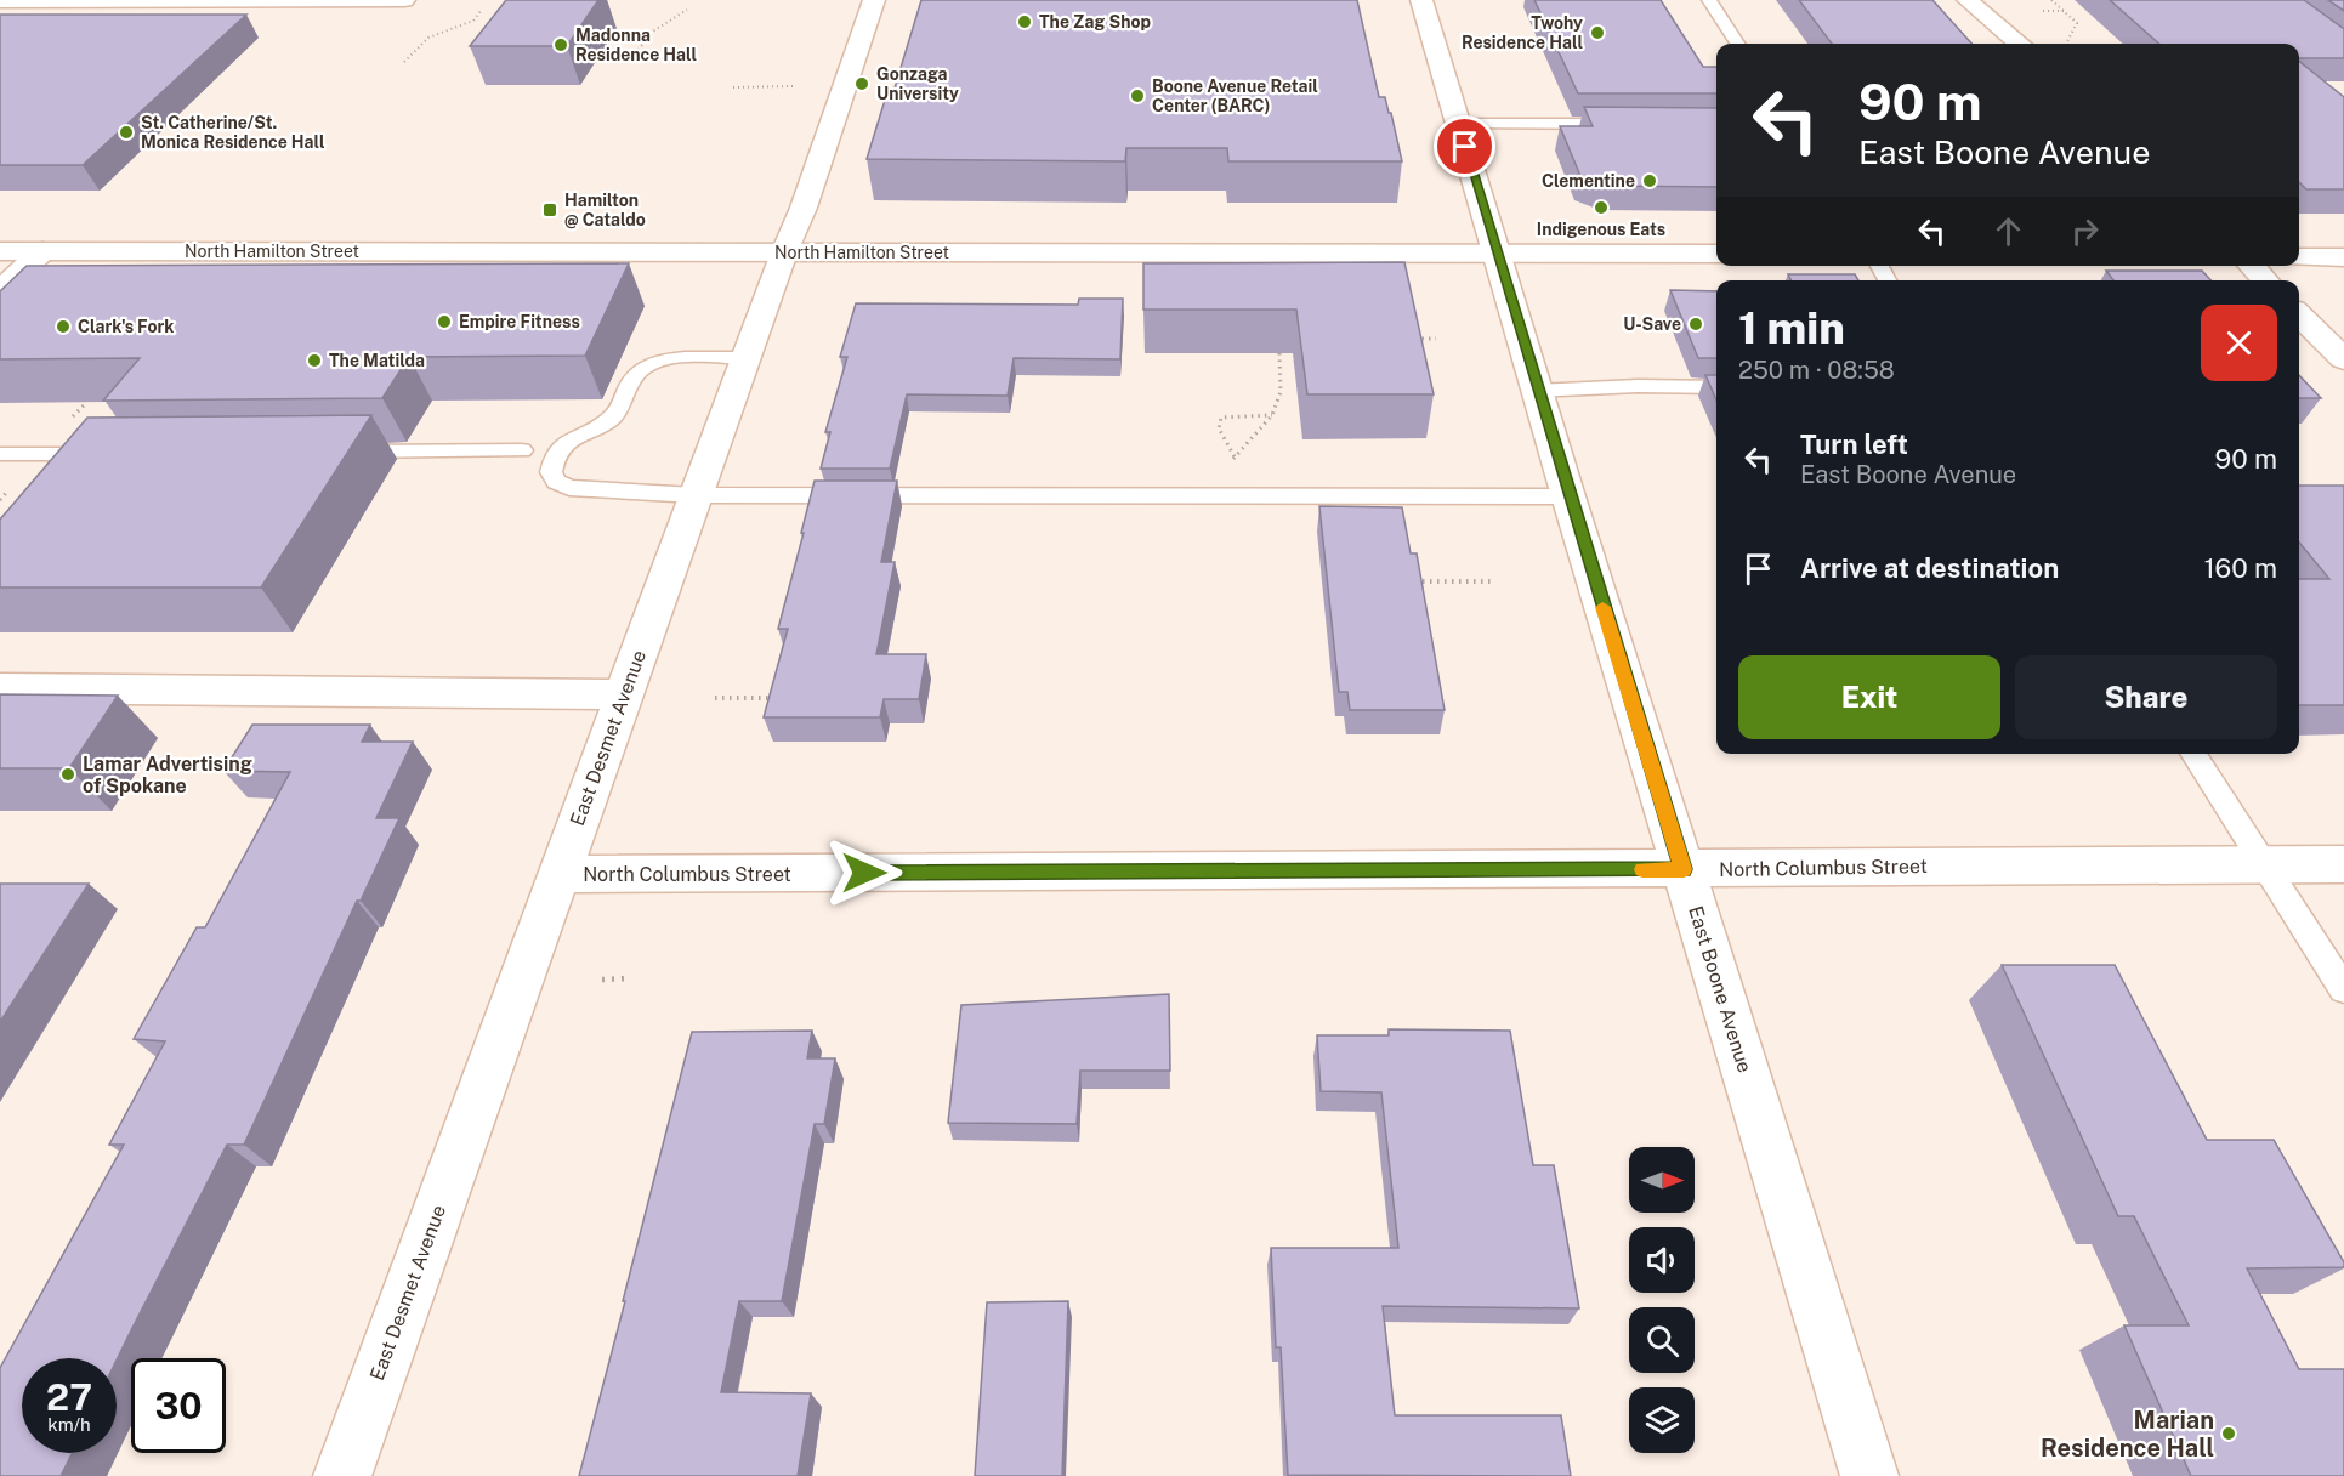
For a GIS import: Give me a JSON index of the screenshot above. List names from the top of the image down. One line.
{"streets":{"street":["North Hamilton Street","East Desmet Avenue","North Columbus Street","East Boone Avenue"]},"crossings":[["North Hamilton Street","East Desmet Avenue"],["North Hamilton Street","East Boone Avenue"],["East Desmet Avenue","North Columbus Street"],["North Columbus Street","East Boone Avenue"]],"places":{"other":["The Zag Shop","Twohy Residence Hall","Madonna Residence Hall","Gonzaga University","Boone Avenue Retail Center (BARC)","St. Catherine/St. Monica Residence Hall","Clementine","Indigenous Eats","Empire Fitness","U-Save","Clark's Fork","The Matilda","Lamar Advertising of Spokane","Marian Residence Hall"],"transit":["Hamilton @ Cataldo"]},"north":"right","page":{"turn":["90 m","East Boone Avenue"],"heading":["1 min","250 m · 08:58"],"list":[{"name":"Turn left","note":"East Boone Avenue","value":"90 m"},{"name":"Arrive at destination","value":"160 m"}],"buttons":["Exit","Share"],"speed":"27 km/h","limit":"30"}}
